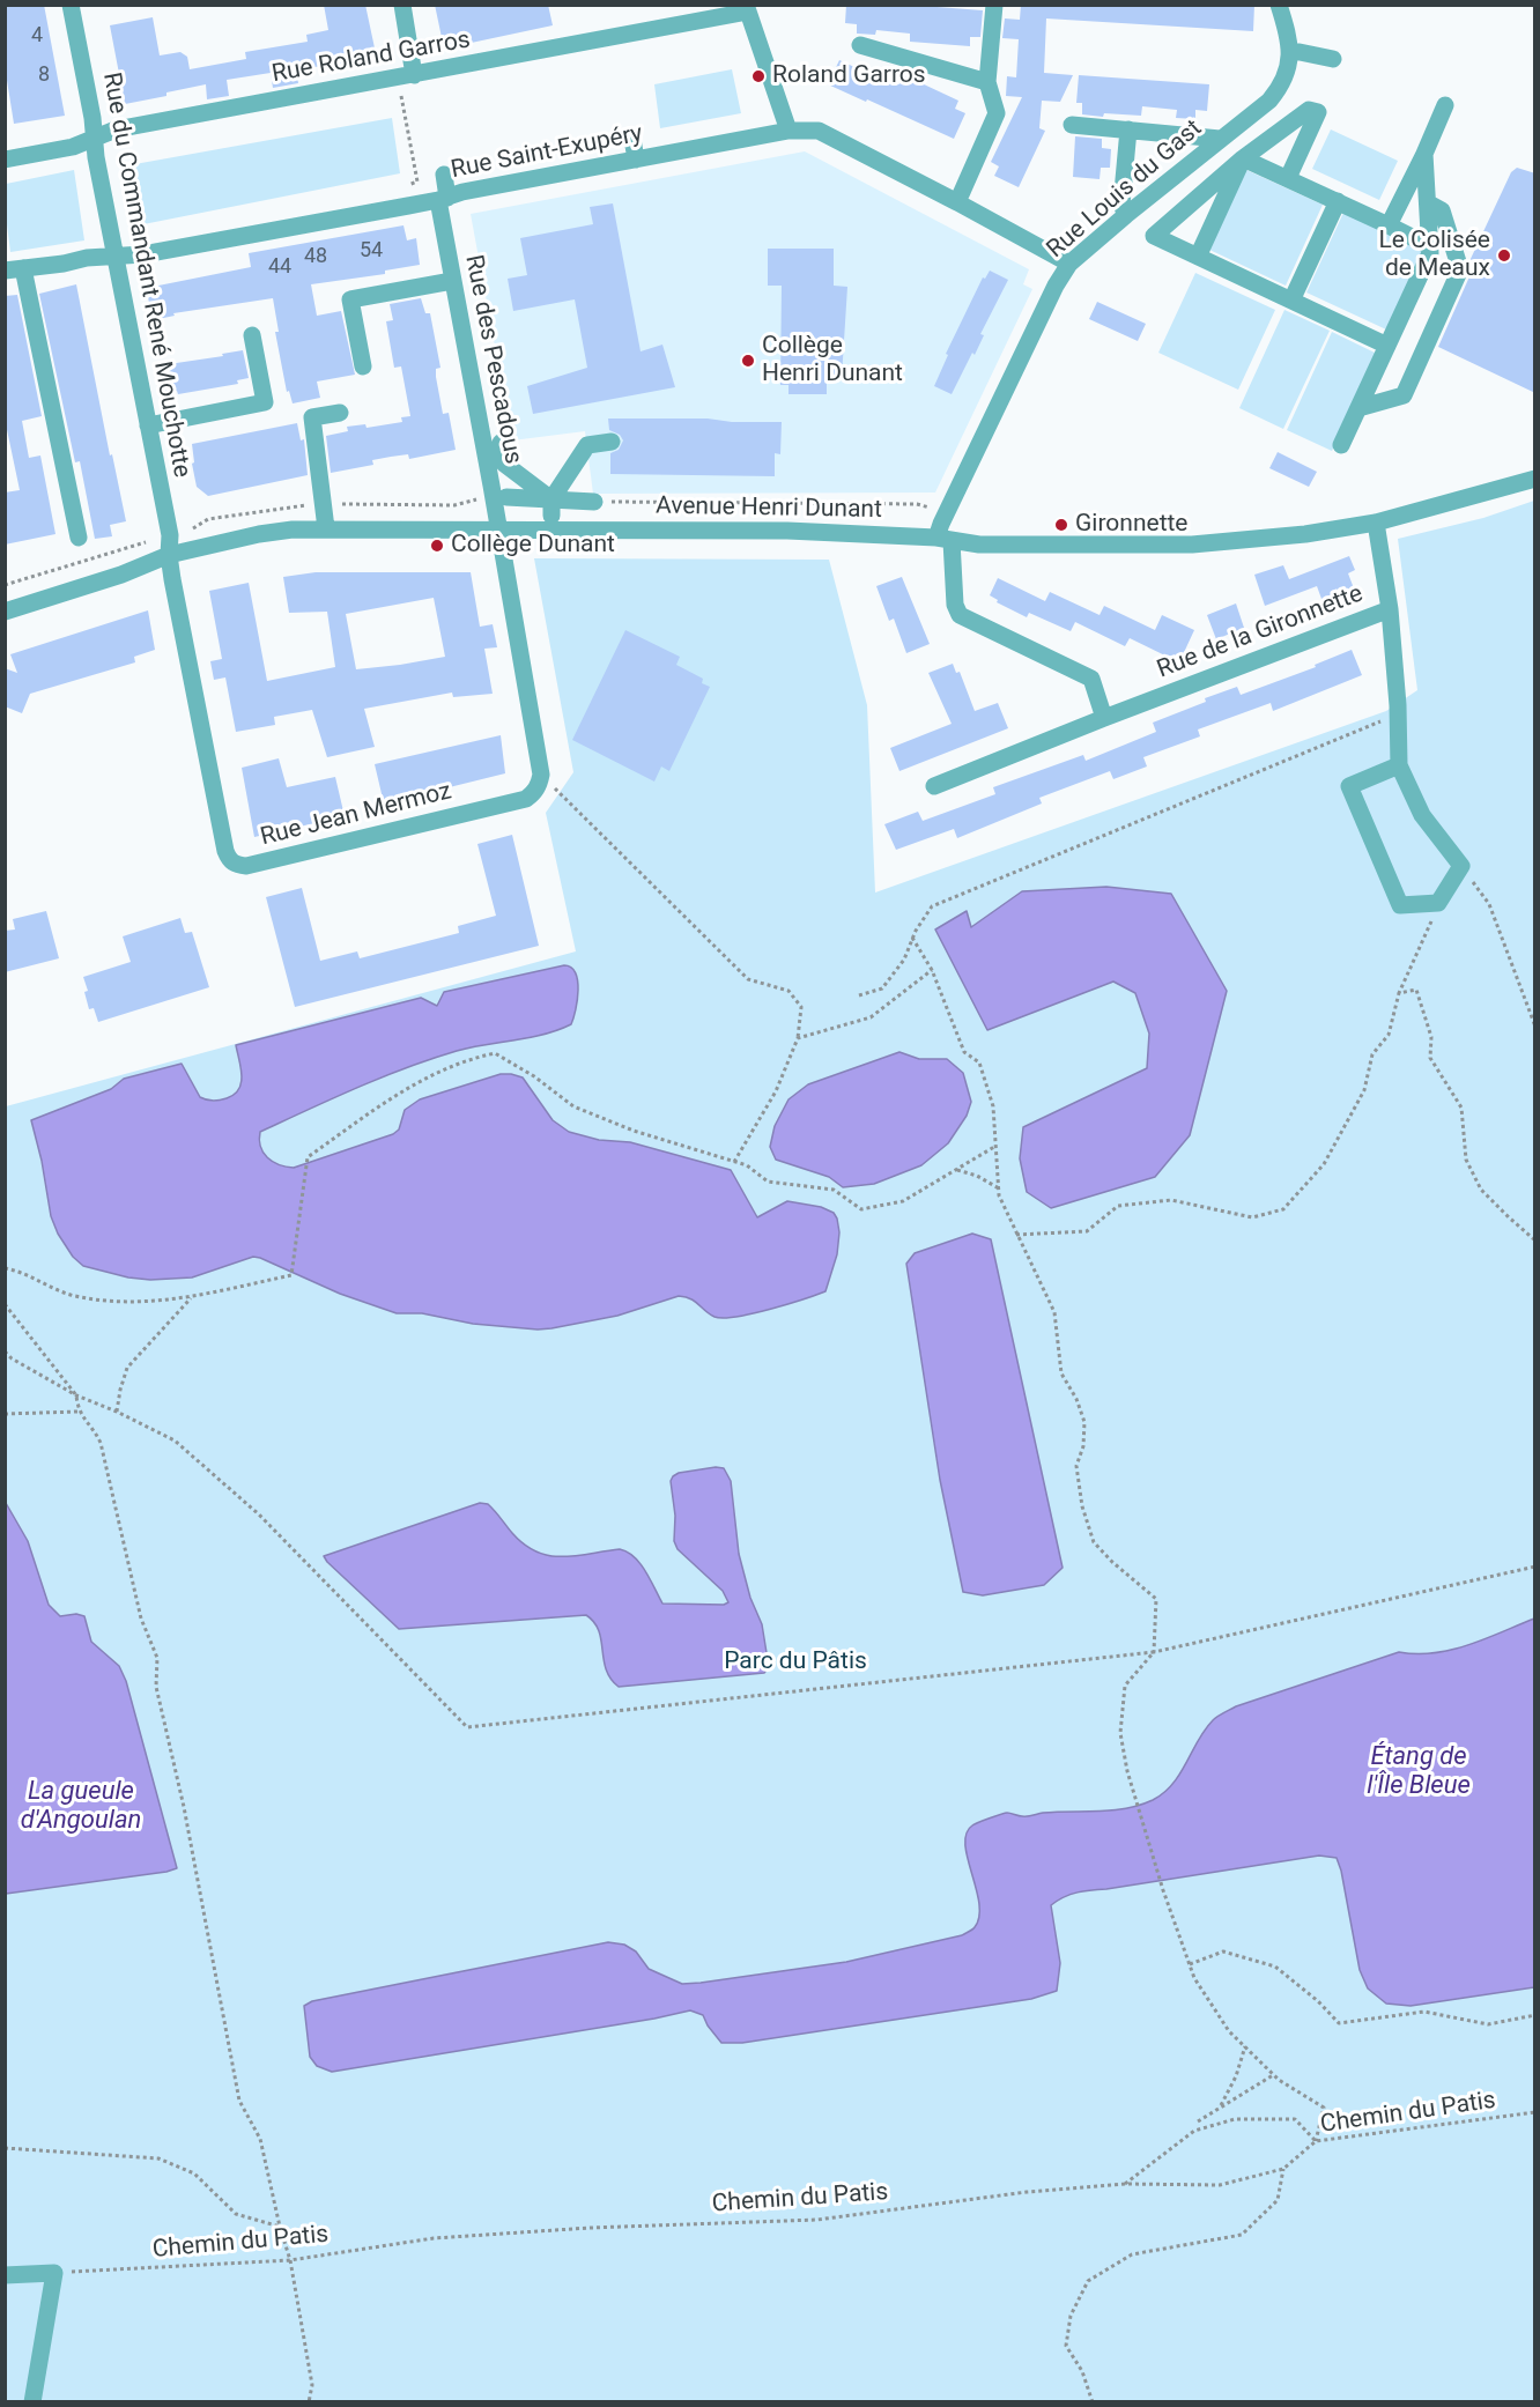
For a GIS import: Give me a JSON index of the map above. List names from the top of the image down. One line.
{"streets":{"street":["Rue Roland Garros","Rue Saint-Exupéry","Rue Louis du Gast","Rue du Commandant René Mouchotte","Rue des Pescadous","Avenue Henri Dunant","Rue de la Gironnette","Rue Jean Mermoz"],"path":["Chemin du Patis"]},"crossings":[["Rue Roland Garros","Rue du Commandant René Mouchotte"],["Rue Saint-Exupéry","Rue Louis du Gast"],["Rue Saint-Exupéry","Rue du Commandant René Mouchotte"],["Rue Saint-Exupéry","Rue des Pescadous"],["Rue Louis du Gast","Avenue Henri Dunant"],["Rue du Commandant René Mouchotte","Avenue Henri Dunant"],["Rue du Commandant René Mouchotte","Rue Jean Mermoz"],["Rue des Pescadous","Avenue Henri Dunant"],["Avenue Henri Dunant","Rue de la Gironnette"],["Avenue Henri Dunant","Rue Jean Mermoz"]],"water":["Étang de l'Île Bleue","La gueule d'Angoulan"],"parks":["Parc du Pâtis"],"places":["Roland Garros","Le Colisée de Meaux","Collège Henri Dunant","Gironnette","Collège Dunant"],"house_numbers":["4","8","54","48","44"]}
